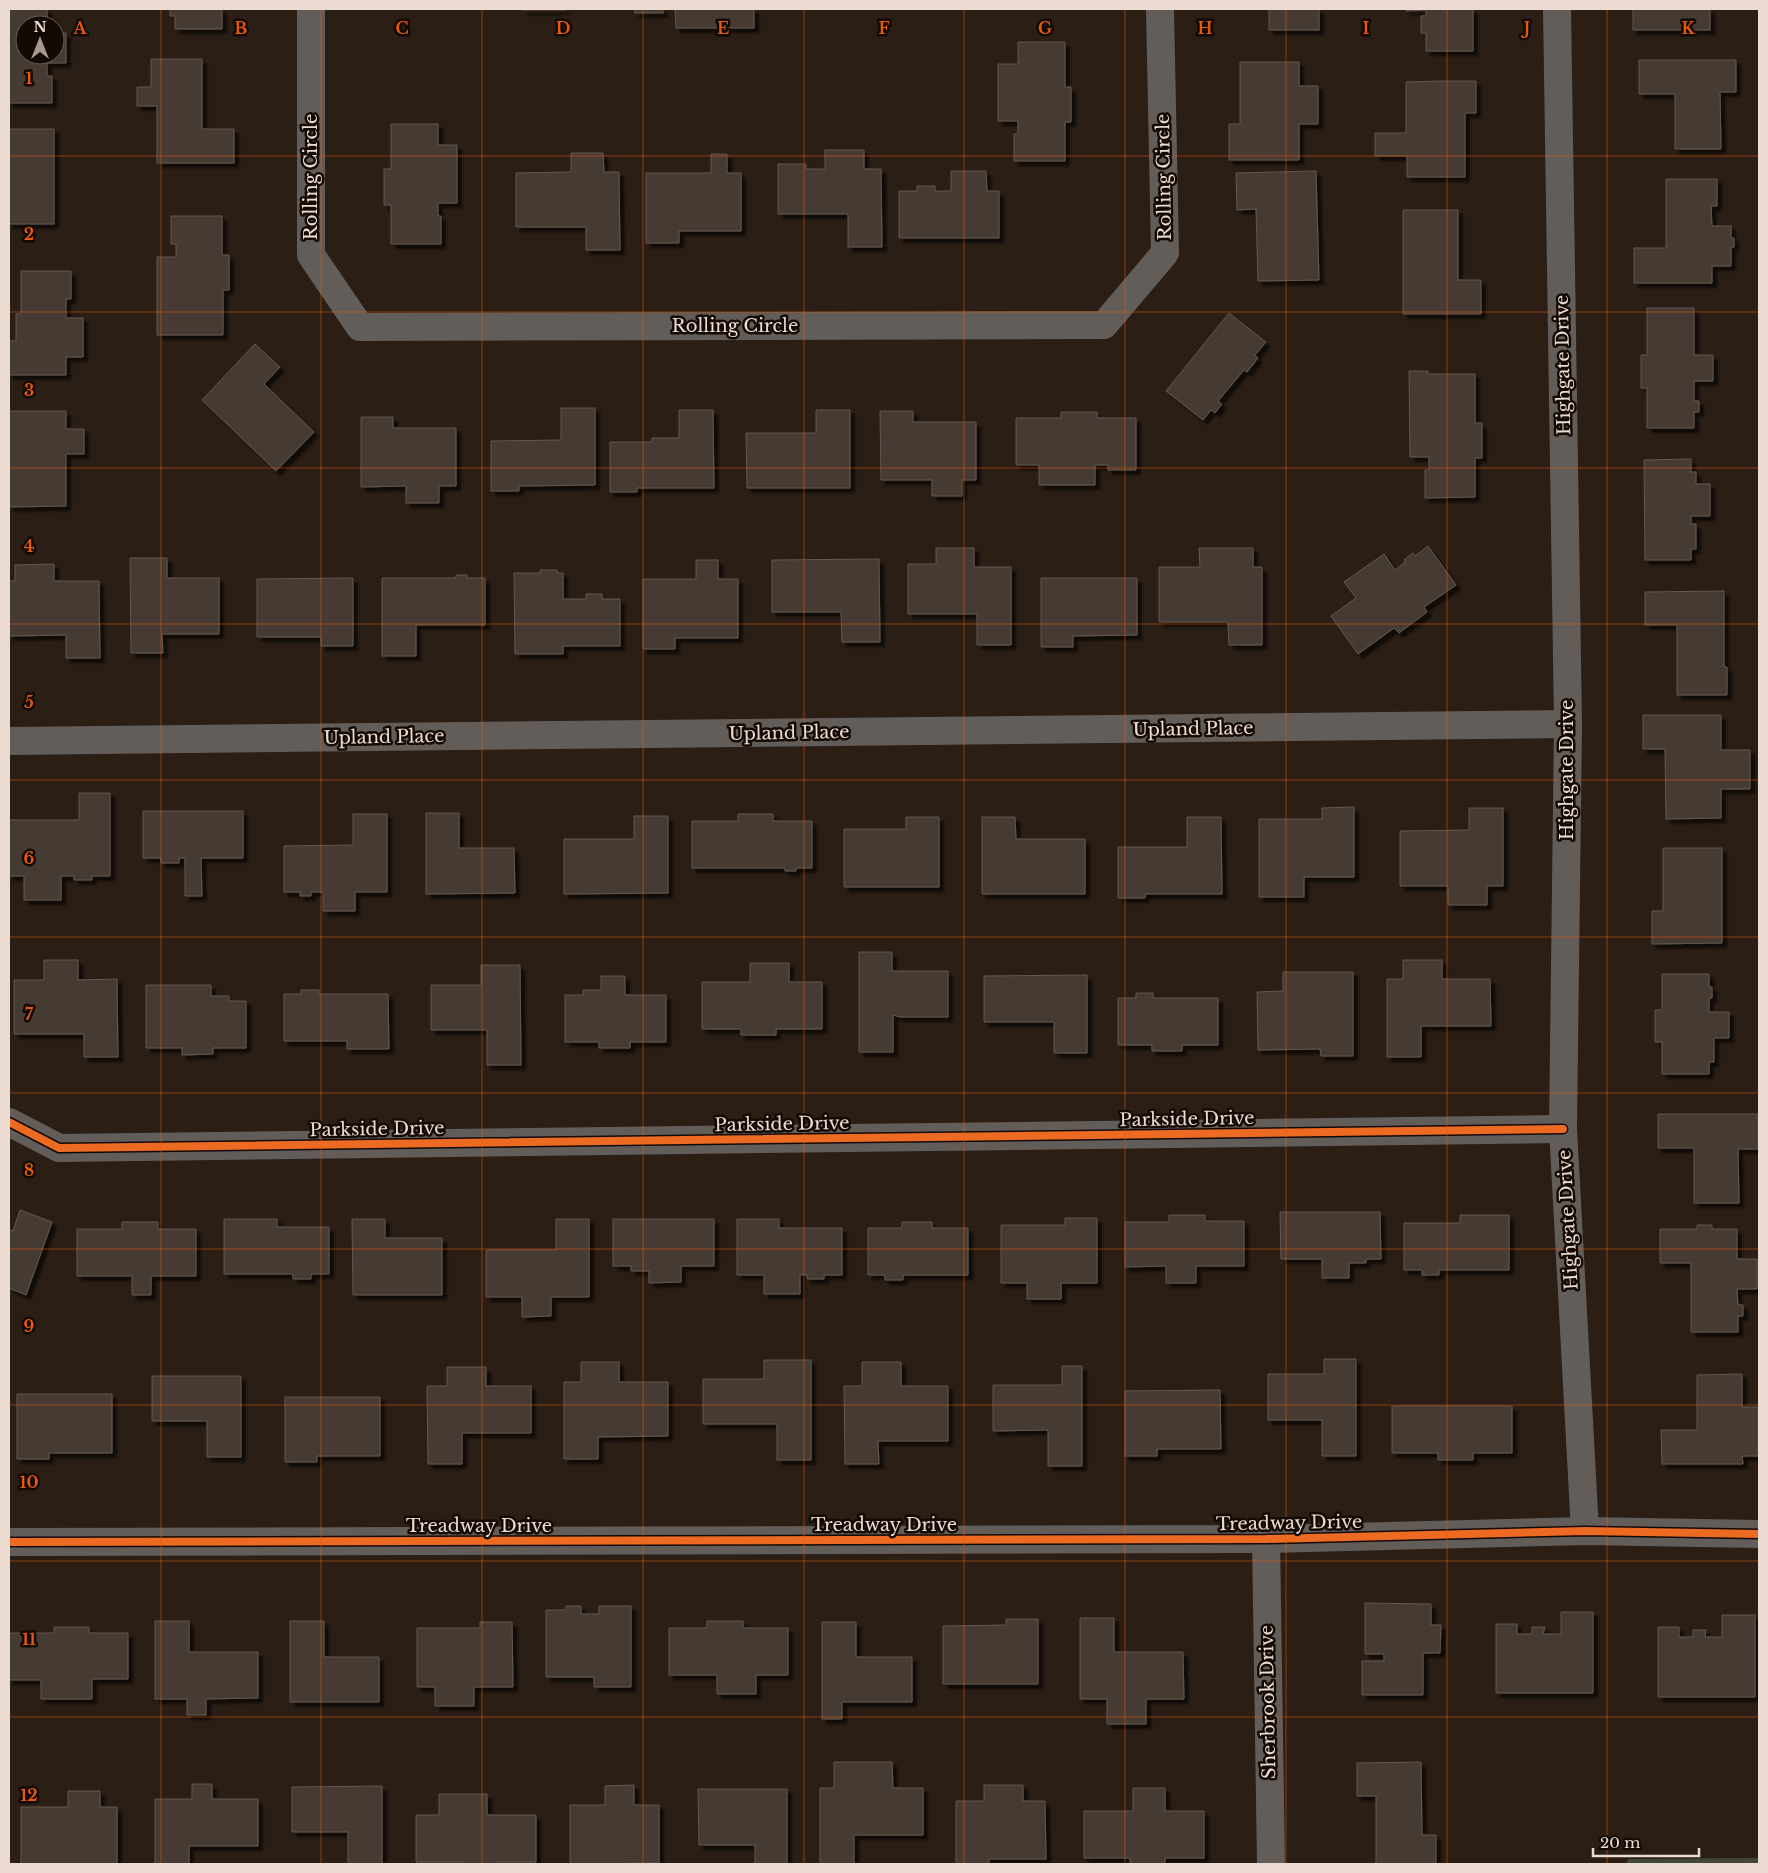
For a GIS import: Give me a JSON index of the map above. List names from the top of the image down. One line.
{"streets":{"street":["Rolling Circle","Highgate Drive","Upland Place","Parkside Drive","Treadway Drive","Sherbrook Drive"]},"crossings":[["Highgate Drive","Upland Place"],["Highgate Drive","Parkside Drive"],["Highgate Drive","Treadway Drive"],["Treadway Drive","Sherbrook Drive"]],"scale_bar":"20 m","north":"top","grid":{"columns":["A","B","C","D","E","F","G","H","I","J","K"],"rows":["1","2","3","4","5","6","7","8","9","10","11","12"]}}
